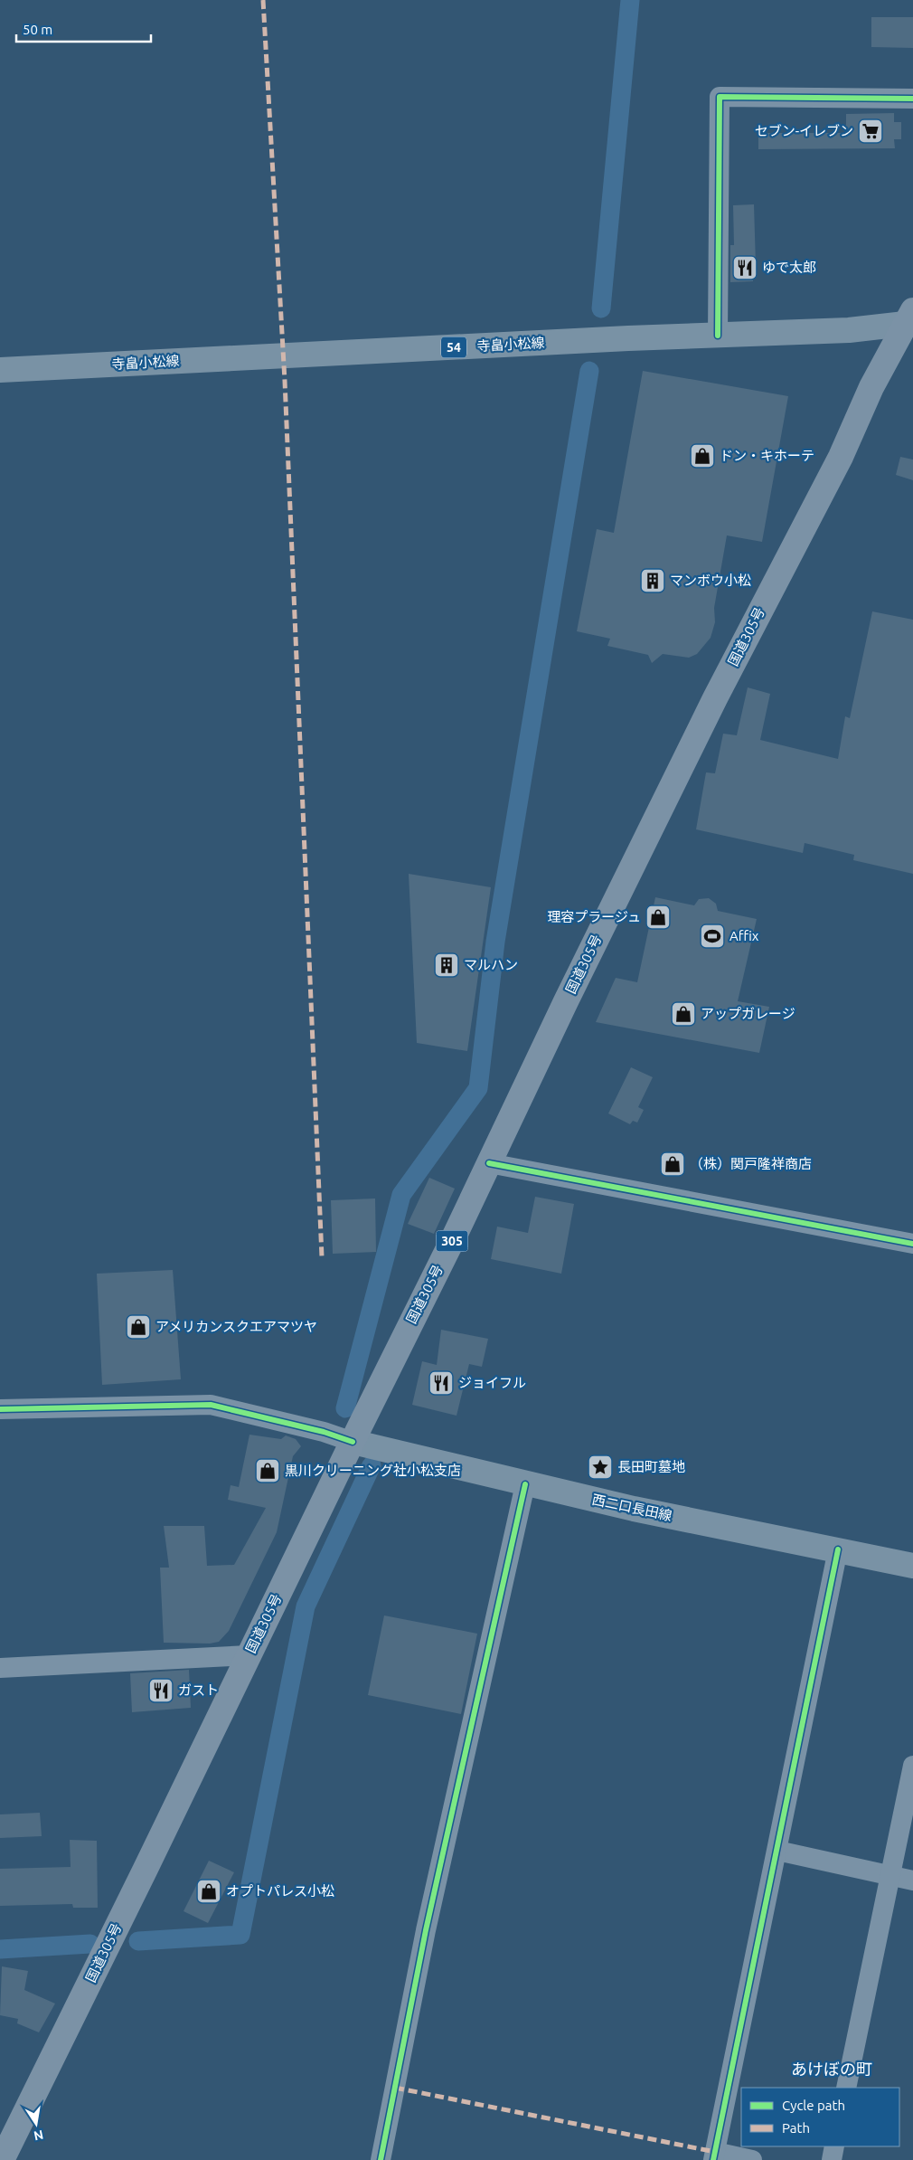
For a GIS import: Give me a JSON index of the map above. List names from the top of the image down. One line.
{"streets":{"highway":["国道305号","305"],"main road":["寺畠小松線","54","西二口長田線"]},"crossings":[["寺畠小松線","国道305号"],["国道305号","西二口長田線"]],"districts":["あけぼの町"],"places":{"supermarket":["セブン-イレブン"],"restaurant":["ゆで太郎","ジョイフル","ガスト"],"shop":["ドン・キホーテ","理容プラージュ","アップガレージ","（株）関戸隆祥商店","アメリカンスクエアマツヤ","黒川クリーニング社小松支店","オプトパレス小松"],"building":["マンボウ小松","マルハン"],"sports":["Affix"],"place":["長田町墓地"]},"legend":["Cycle path","Path"],"scale_bar":"50 m","north":"bottom"}
